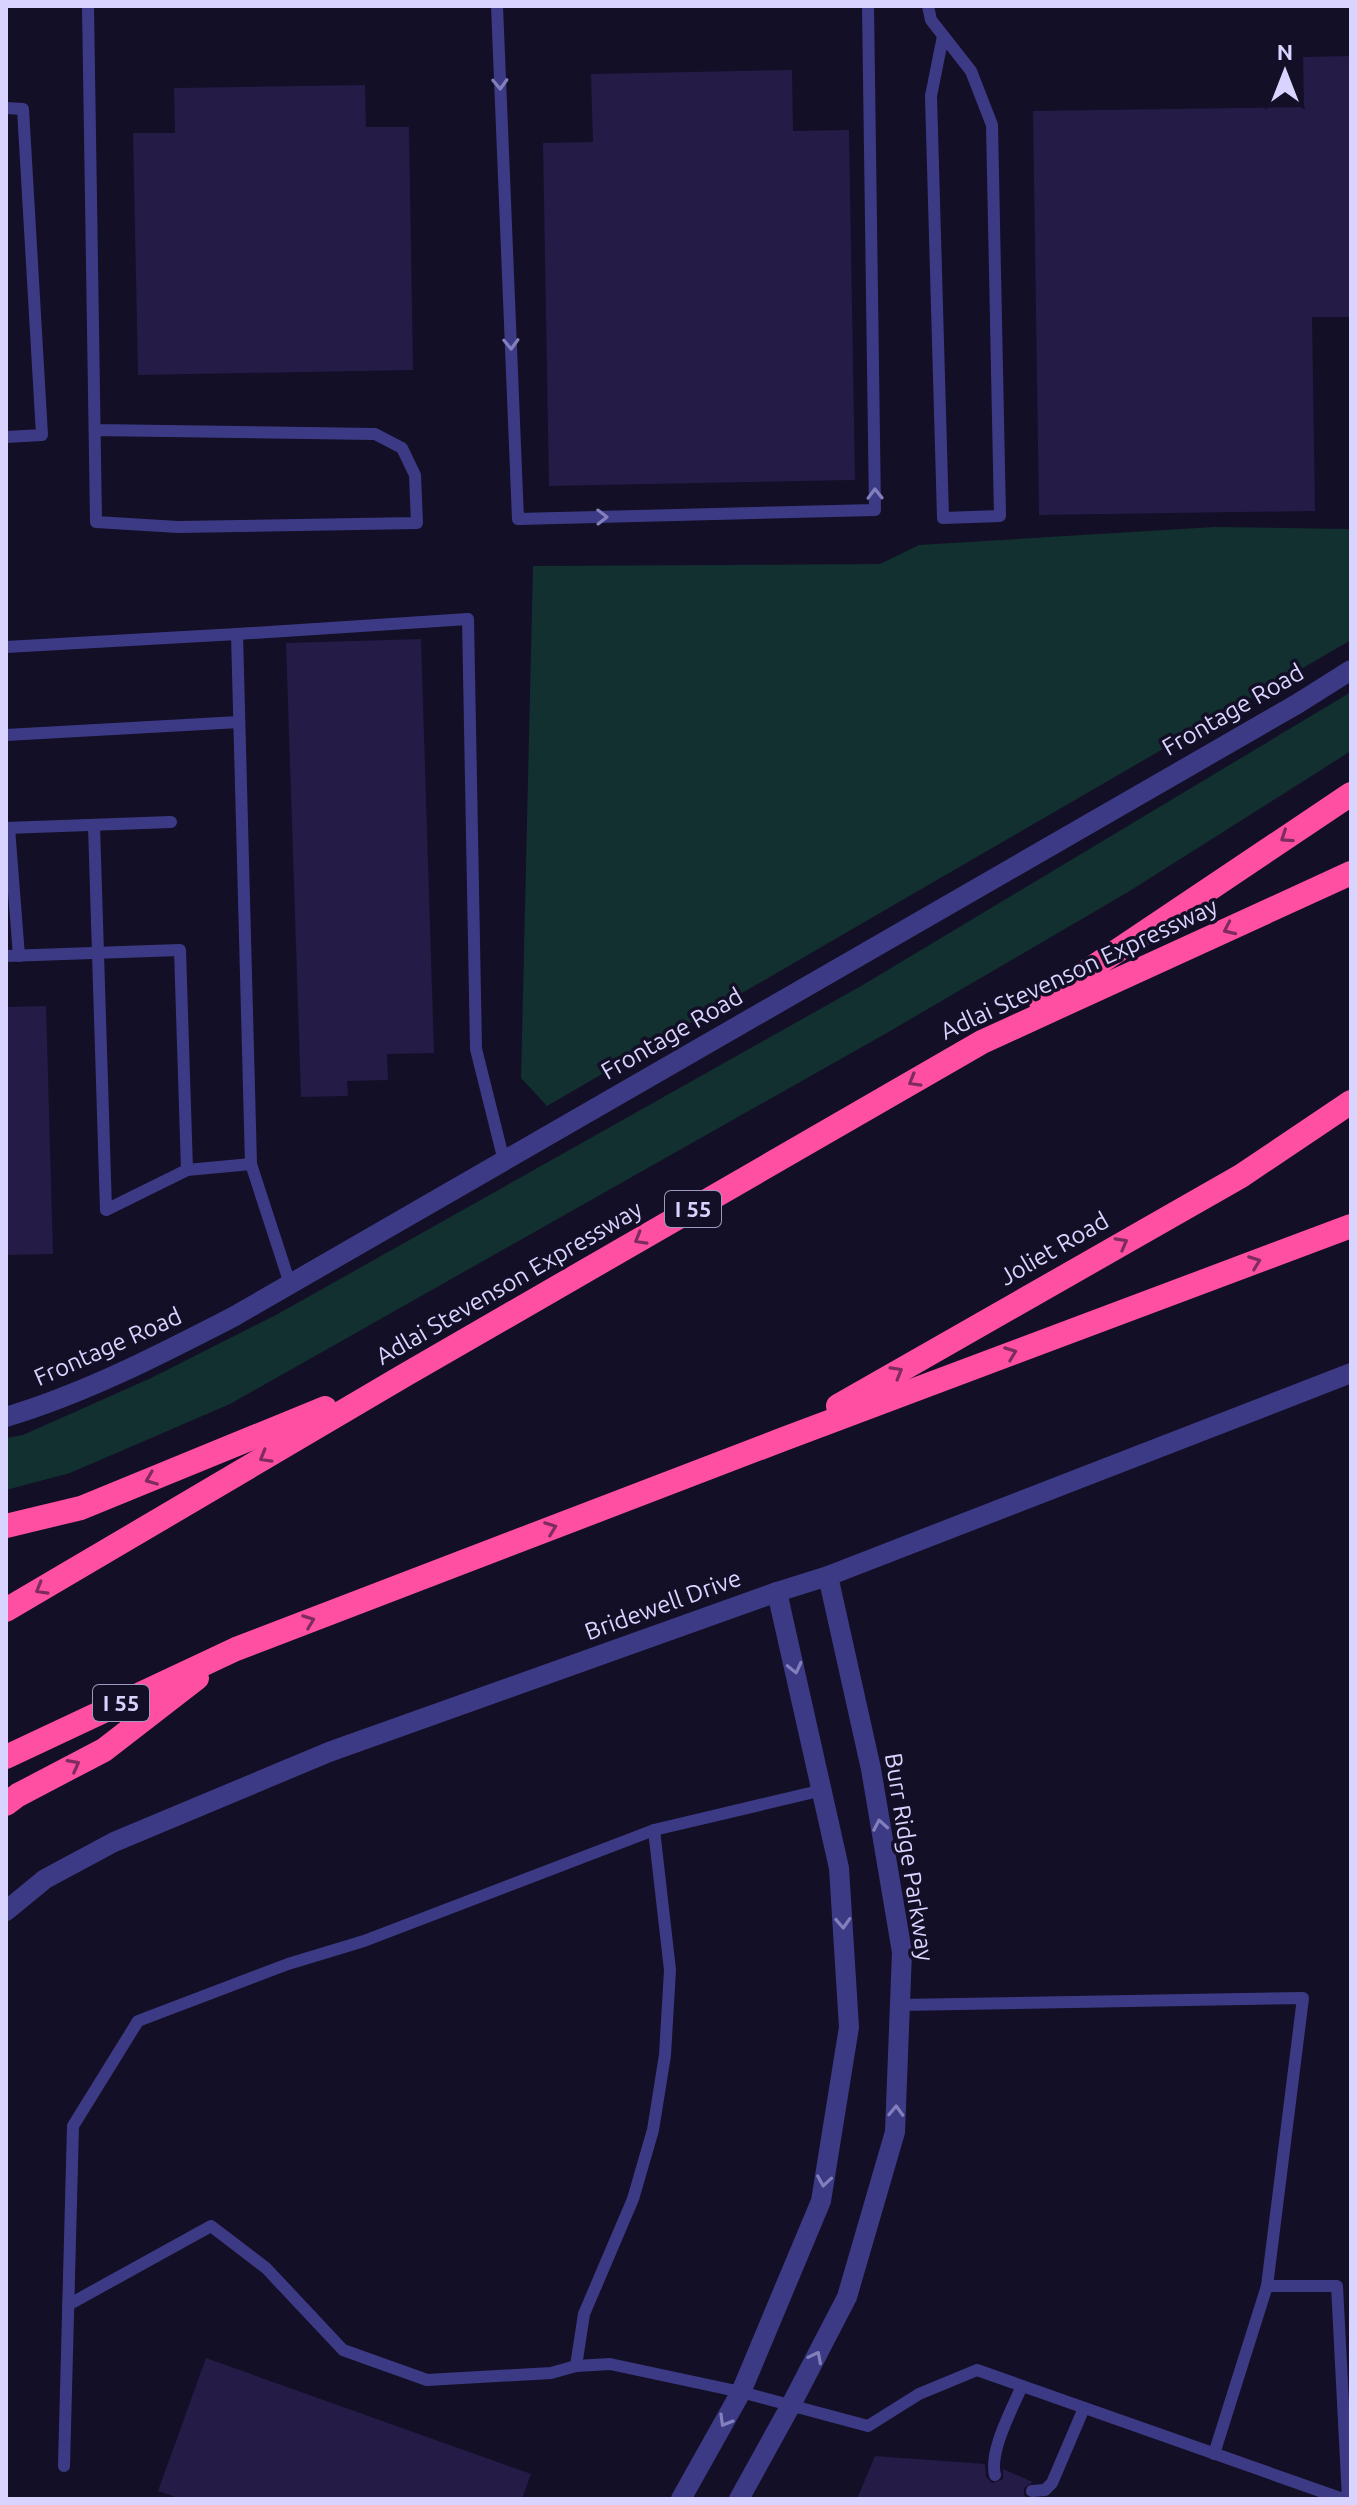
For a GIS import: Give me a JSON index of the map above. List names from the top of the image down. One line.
{"streets":{"highway":["Adlai Stevenson Expressway","I 55","Joliet Road"],"street":["Frontage Road","Bridewell Drive","Burr Ridge Parkway"]},"crossings":[["I 55","Joliet Road"],["Bridewell Drive","Burr Ridge Parkway"]],"north":"top"}
